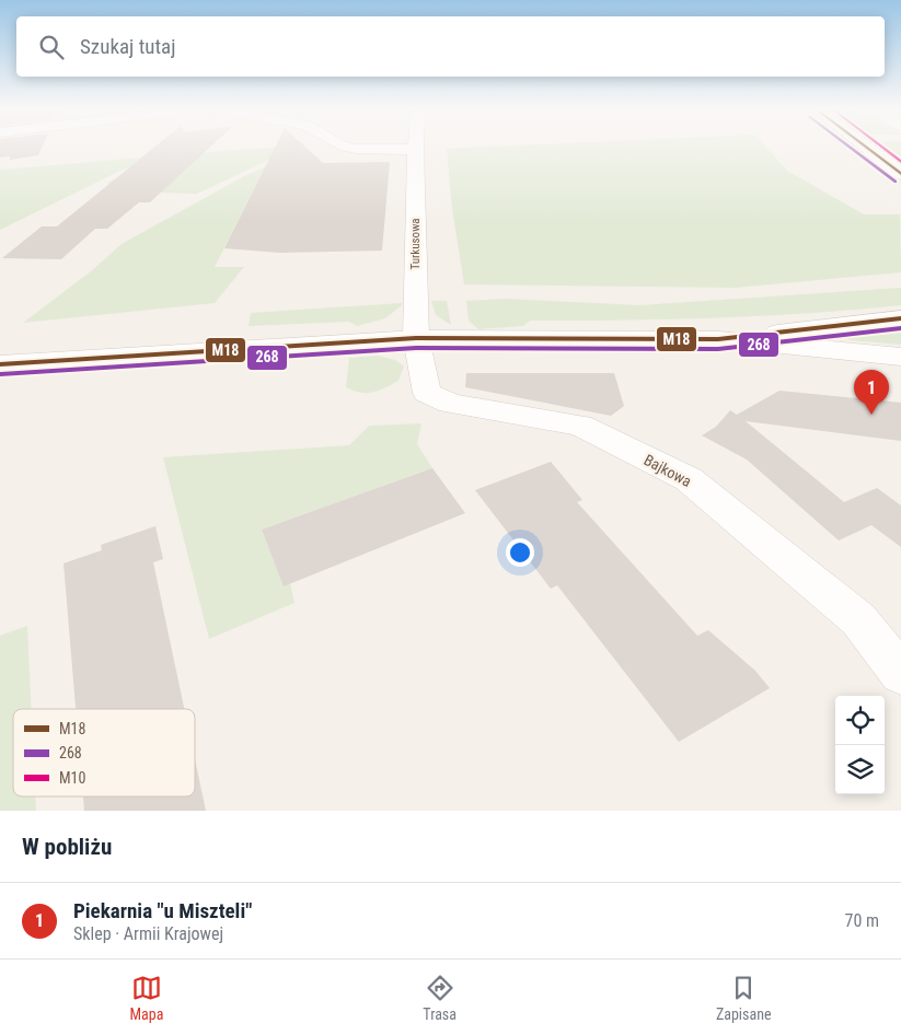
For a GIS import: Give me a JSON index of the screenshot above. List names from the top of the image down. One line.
{"streets":{"street":["Turkusowa","Bajkowa"]},"crossings":[["Turkusowa","Bajkowa"]],"lines":["transit line M18","transit line 268","transit line M10"],"legend":["M18","268","M10"],"page":{"search":"Szukaj tutaj","pins":"1","heading":"W pobliżu","list":[{"mark":"1","name":"Piekarnia \"u Miszteli\"","note":"Sklep · Armii Krajowej","value":"70 m"}],"nav":["Mapa","Trasa","Zapisane"]}}
